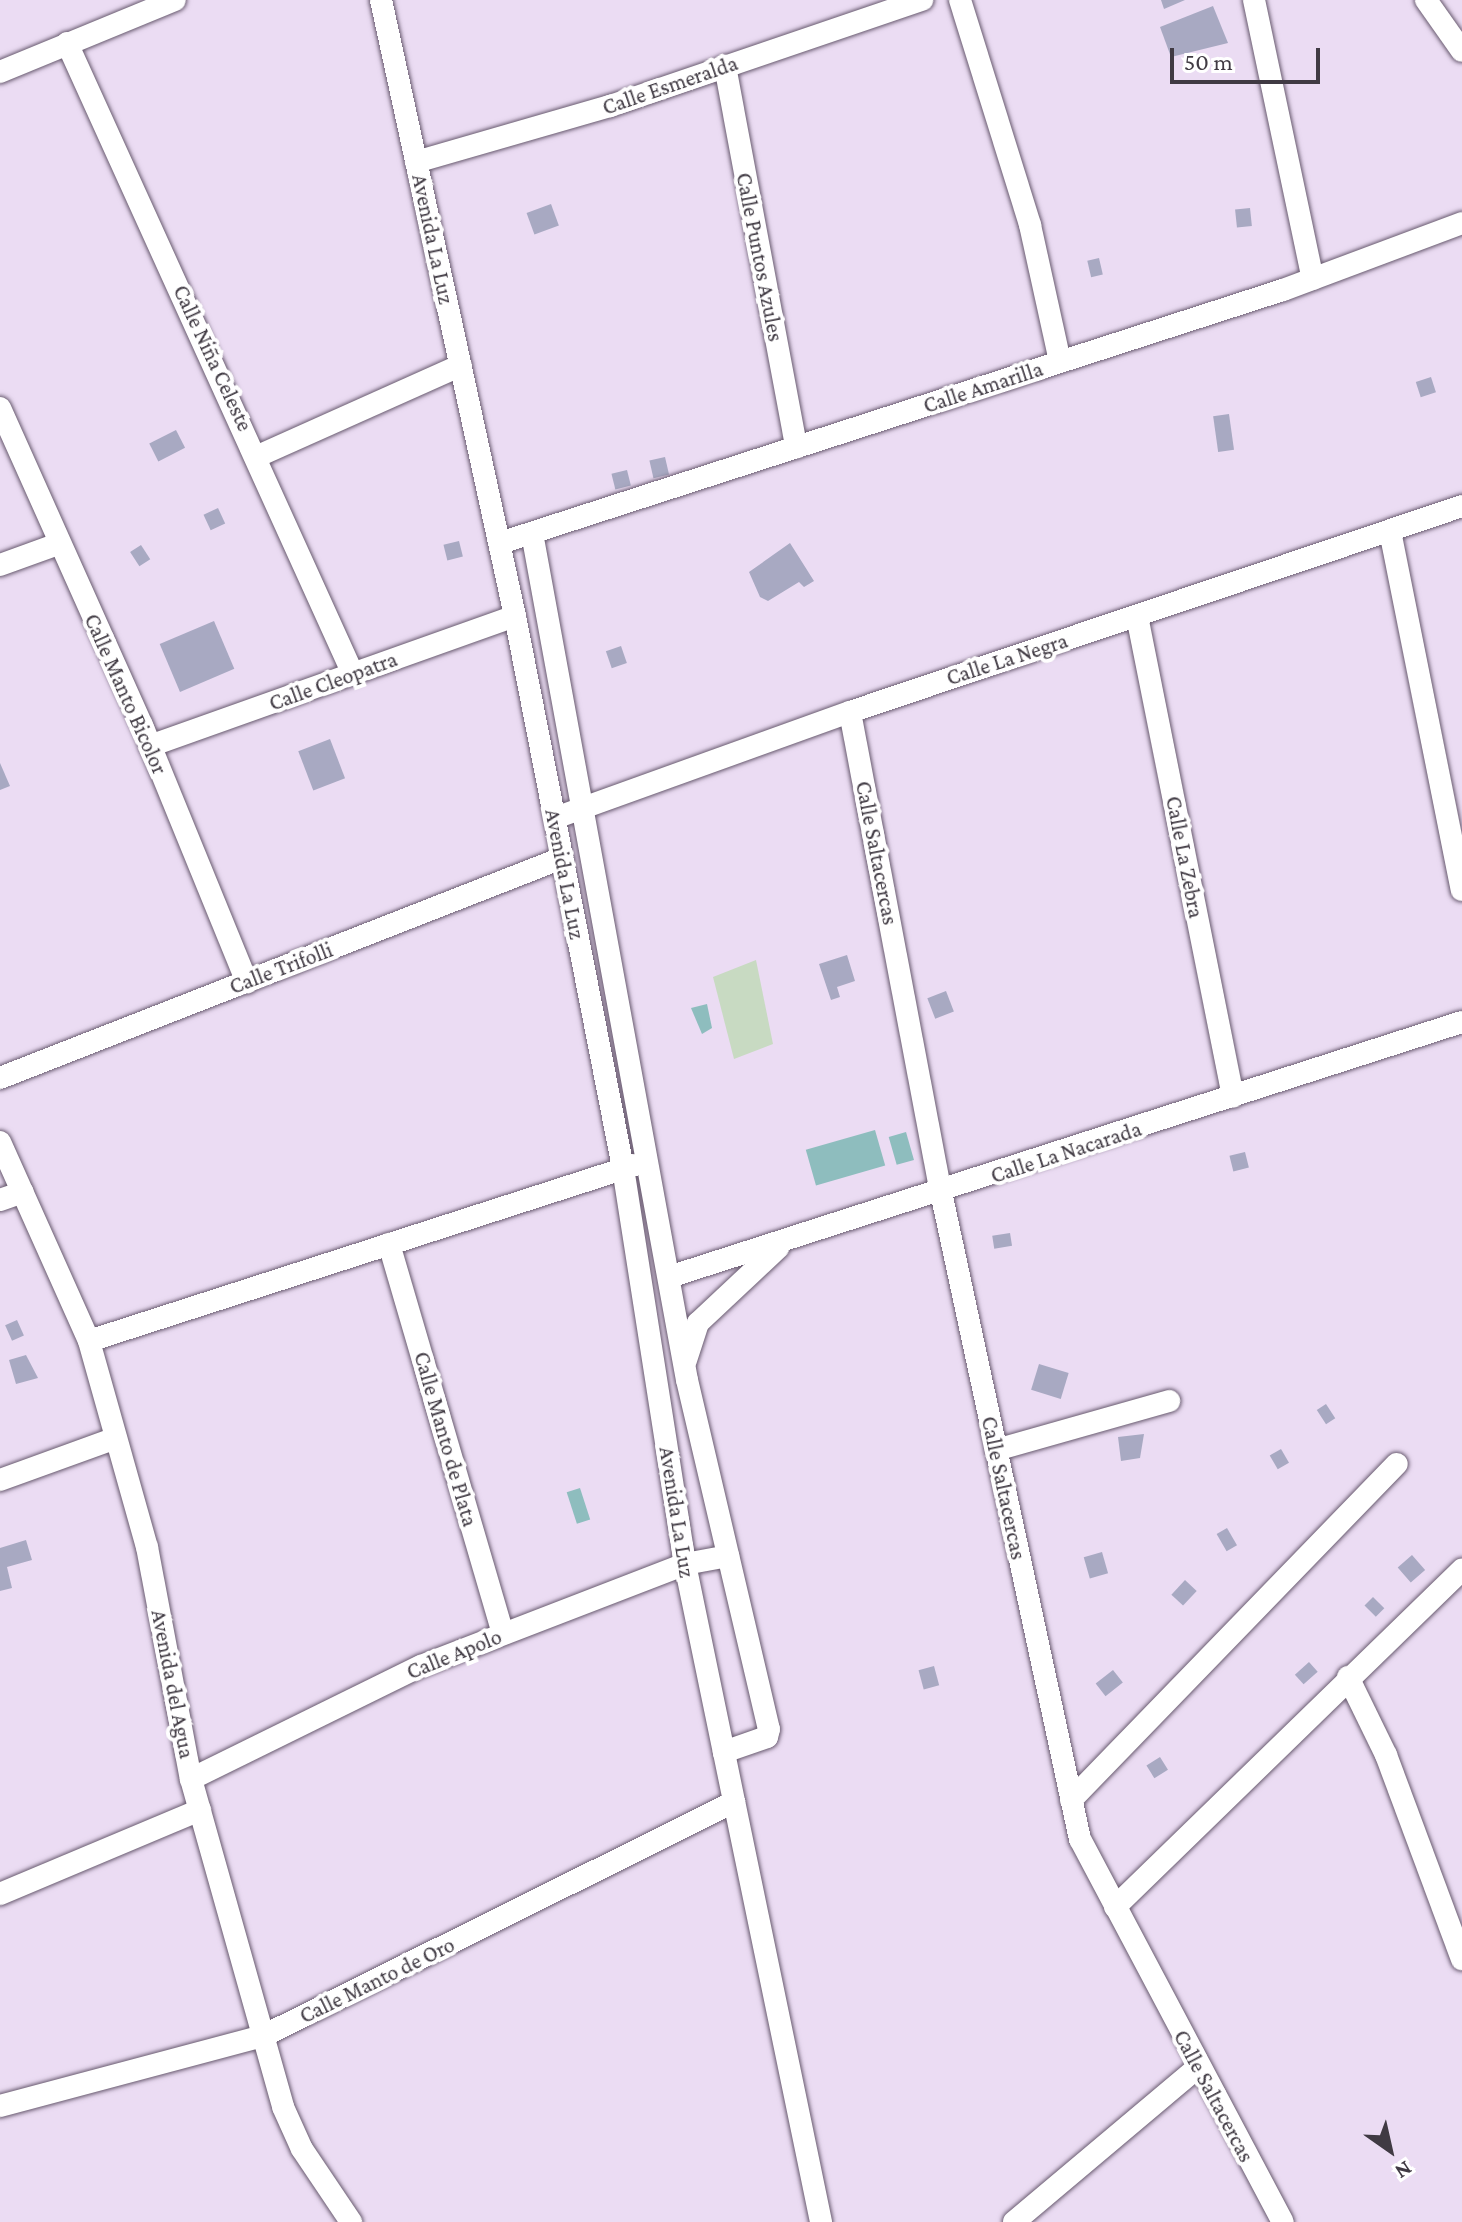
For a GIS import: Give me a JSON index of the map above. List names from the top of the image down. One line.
{"streets":{"street":["Calle Esmeralda","Avenida La Luz","Calle Puntos Azules","Calle Niña Celeste","Calle Amarilla","Calle La Negra","Calle Cleopatra","Calle Manto Bicolor","Calle Saltacercas","Calle La Zebra","Calle Trifolli","Calle La Nacarada","Calle Manto de Plata","Calle Apolo","Avenida del Agua","Calle Manto de Oro"]},"crossings":[["Calle Esmeralda","Avenida La Luz"],["Calle Esmeralda","Calle Puntos Azules"],["Avenida La Luz","Calle Amarilla"],["Avenida La Luz","Calle La Negra"],["Avenida La Luz","Calle Cleopatra"],["Avenida La Luz","Calle Trifolli"],["Avenida La Luz","Calle La Nacarada"],["Avenida La Luz","Calle Apolo"],["Avenida La Luz","Calle Manto de Oro"],["Calle Puntos Azules","Calle Amarilla"],["Calle Niña Celeste","Calle Cleopatra"],["Calle La Negra","Calle Saltacercas"],["Calle La Negra","Calle La Zebra"],["Calle Cleopatra","Calle Manto Bicolor"],["Calle Manto Bicolor","Calle Trifolli"],["Calle Saltacercas","Calle La Nacarada"],["Calle La Zebra","Calle La Nacarada"],["Calle Manto de Plata","Calle Apolo"],["Calle Apolo","Avenida del Agua"],["Avenida del Agua","Calle Manto de Oro"]],"scale_bar":"50 m","north":"bottom right"}
